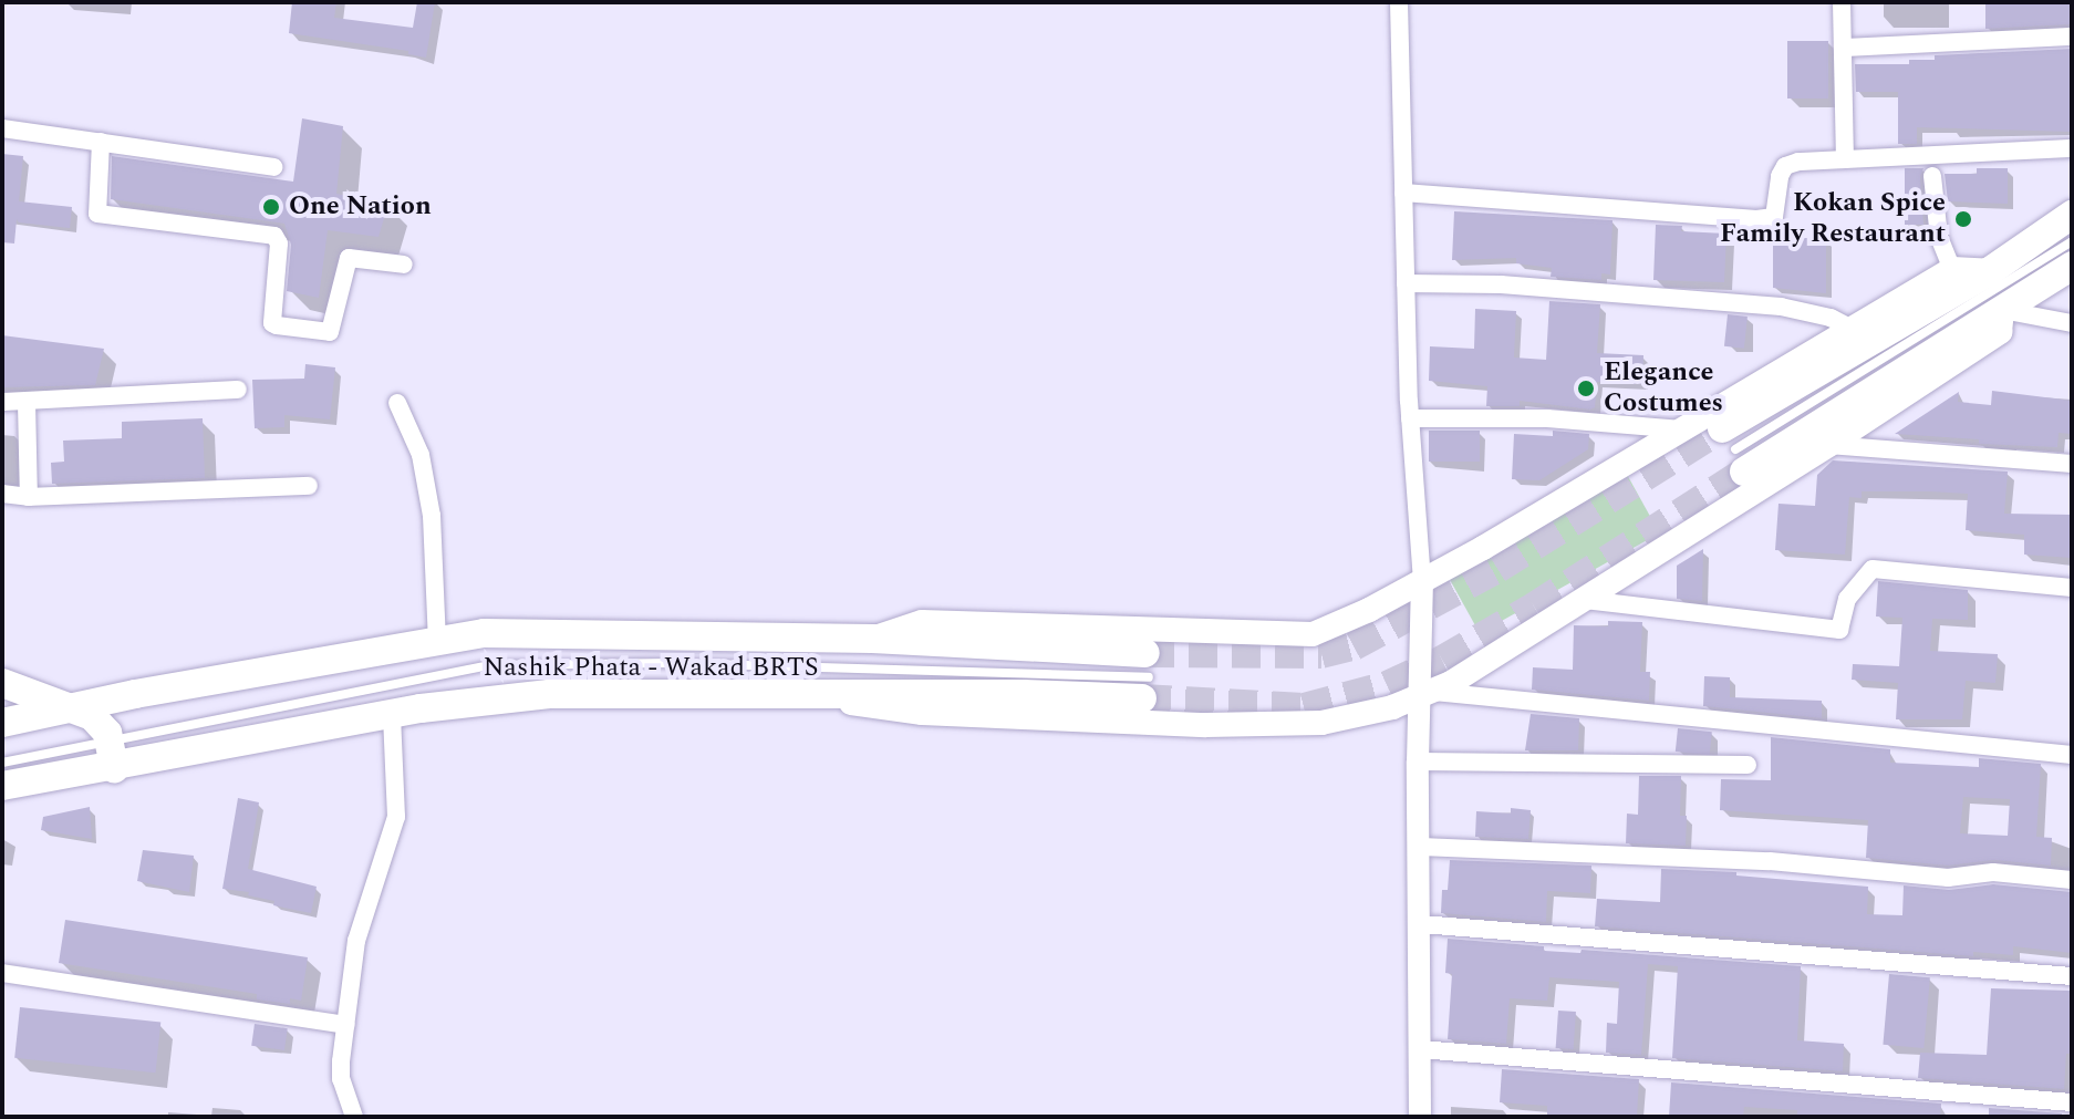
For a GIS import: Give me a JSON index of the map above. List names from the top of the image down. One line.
{"streets":{"lane":["Nashik Phata - Wakad BRTS"]},"places":["One Nation","Kokan Spice Family Restaurant","Elegance Costumes"]}
